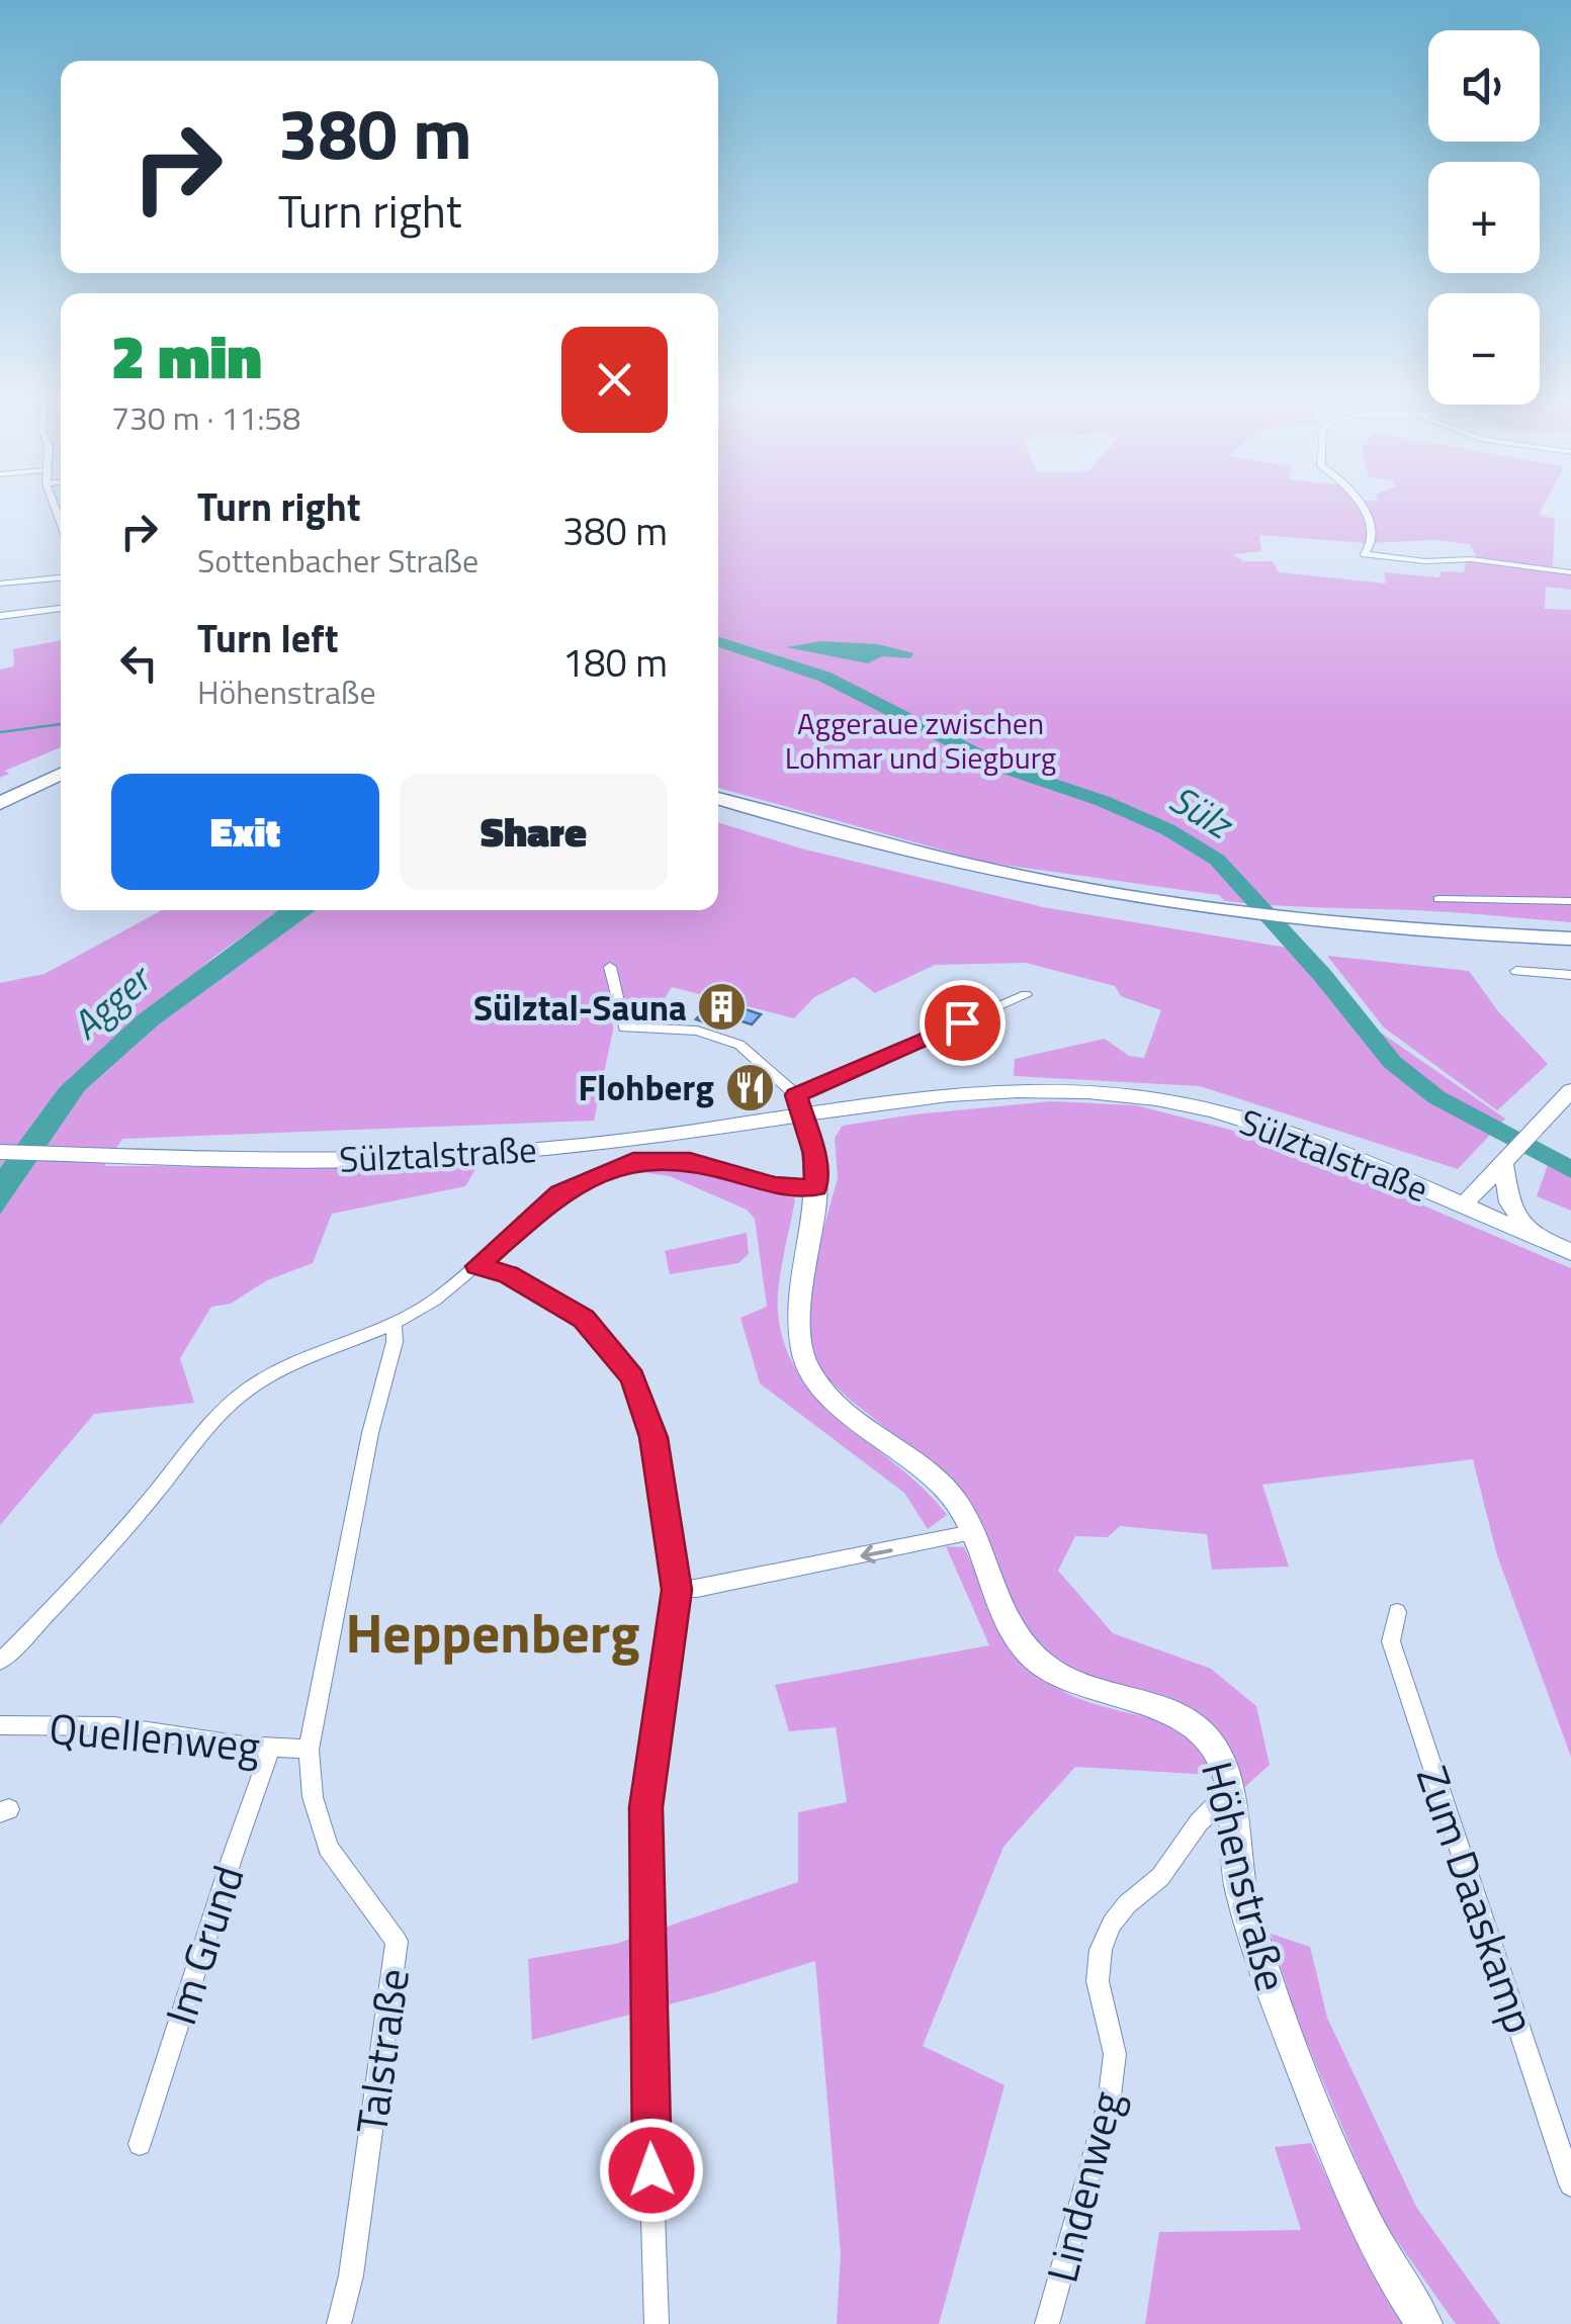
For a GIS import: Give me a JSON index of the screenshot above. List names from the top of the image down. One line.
{"streets":{"main road":["Sülztalstraße","Höhenstraße"],"street":["Quellenweg","Zum Daaskamp","Im Grund","Talstraße","Lindenweg"]},"crossings":[["Sülztalstraße","Höhenstraße"],["Quellenweg","Im Grund"],["Quellenweg","Talstraße"],["Höhenstraße","Lindenweg"]],"districts":["Heppenberg"],"water":["Sülz","Agger"],"parks":["Aggeraue zwischen Lohmar und Siegburg"],"places":{"building":["Sülztal-Sauna"],"restaurant":["Flohberg"]},"page":{"map_buttons":["+","−"],"turn":["380 m","Turn right"],"heading":["2 min","730 m · 11:58"],"list":[{"name":"Turn right","note":"Sottenbacher Straße","value":"380 m"},{"name":"Turn left","note":"Höhenstraße","value":"180 m"}],"buttons":["Exit","Share"]}}
